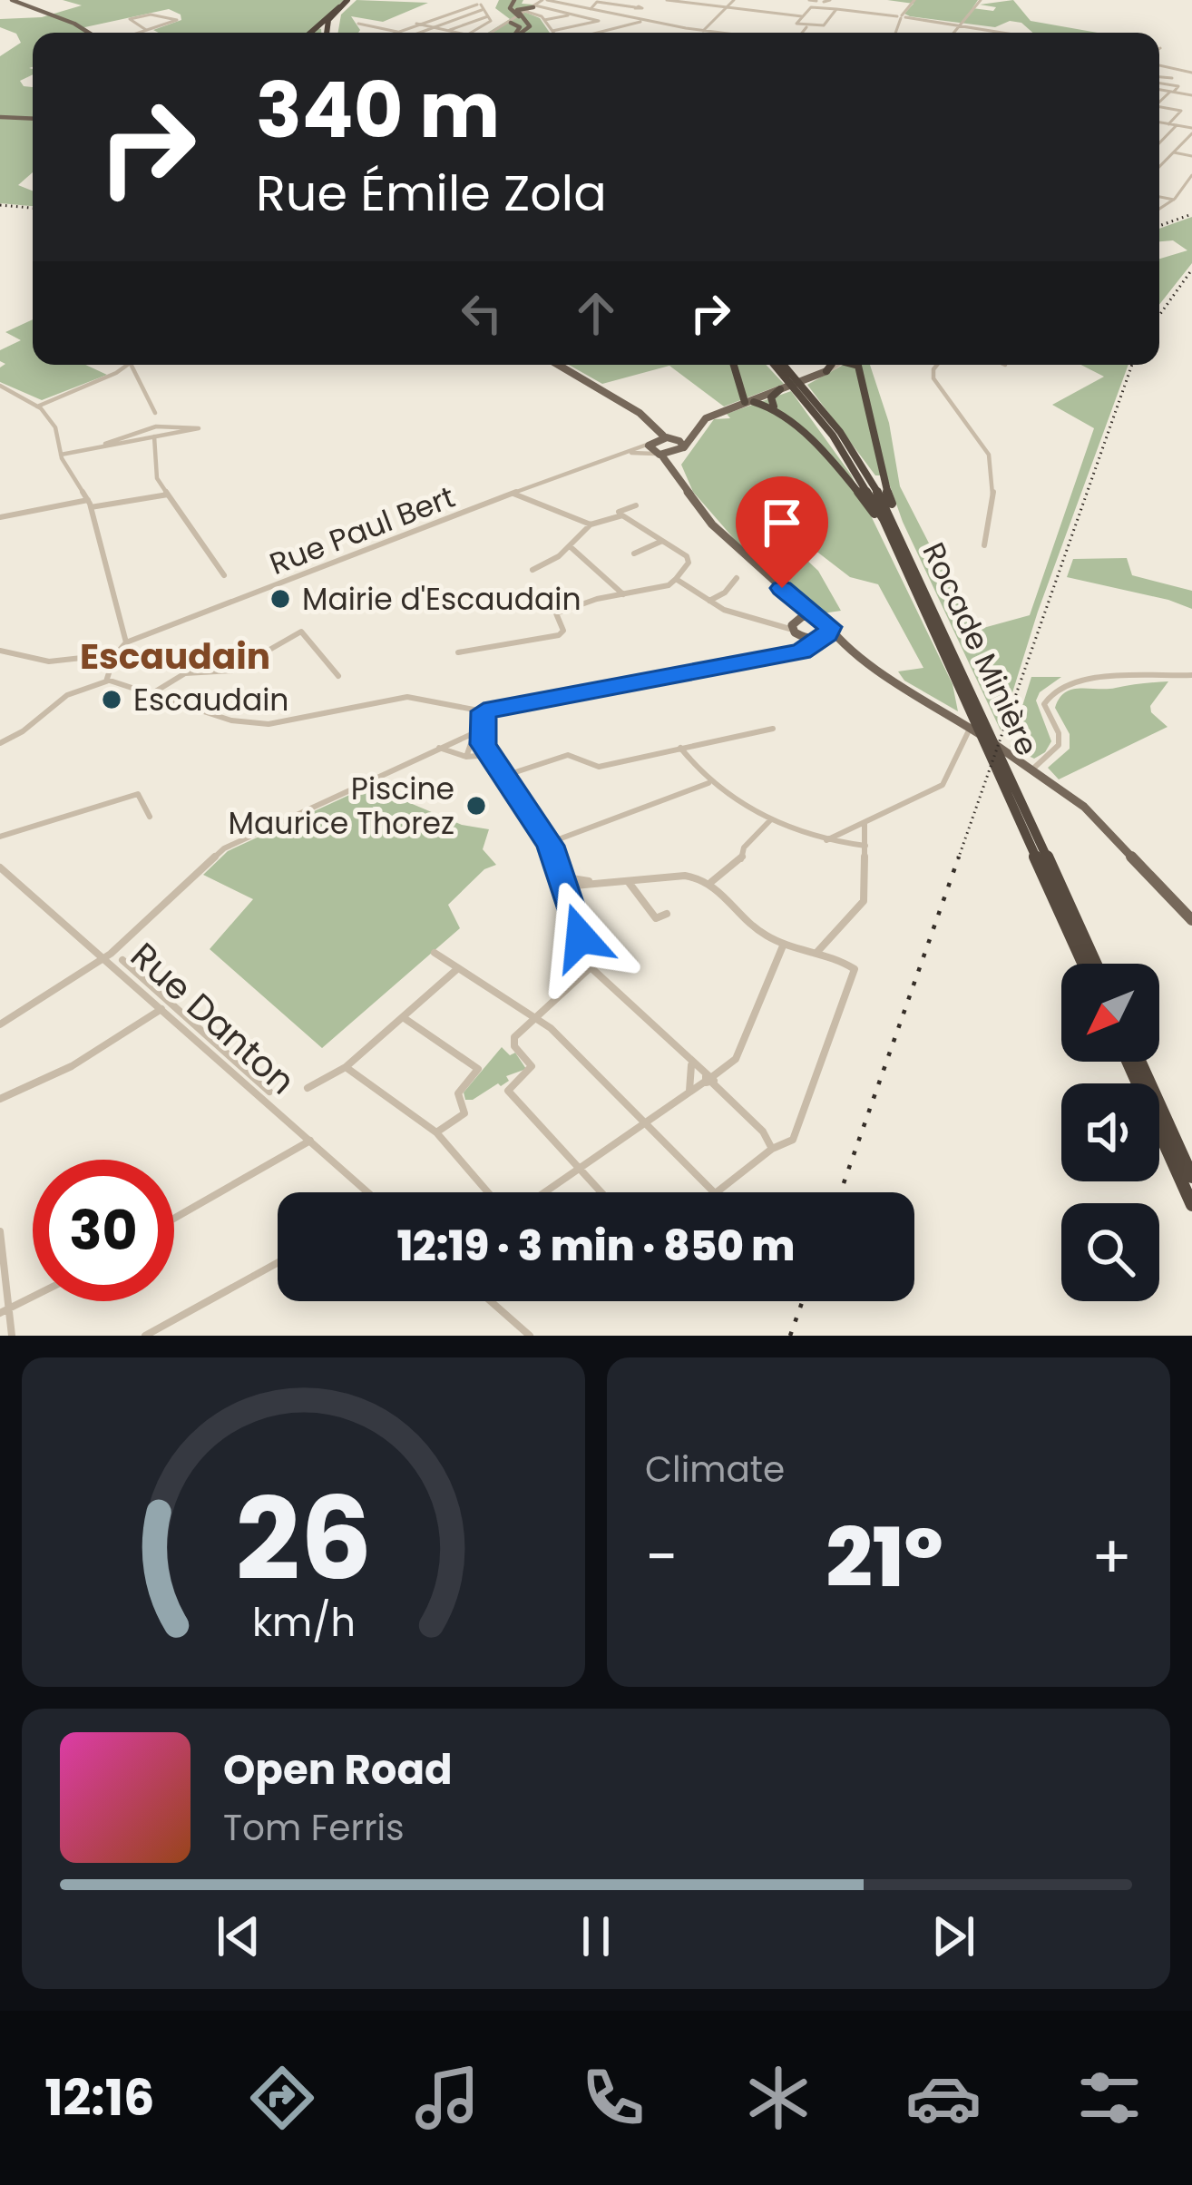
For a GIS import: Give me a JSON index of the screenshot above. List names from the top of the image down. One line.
{"streets":{"highway":["Rocade Minière"],"street":["Rue Paul Bert","Rue Danton"]},"districts":["Escaudain"],"places":["Mairie d'Escaudain","Escaudain","Piscine Maurice Thorez"],"north":"bottom left","page":{"turn":["340 m","Rue Émile Zola"],"limit":"30","trip":"12:19 · 3 min · 850 m","tile":"Climate","heat":["−","21°","+"],"song":["Open Road","Tom Ferris"],"tabs":"12:16","gauge":["26","km/h"]}}
